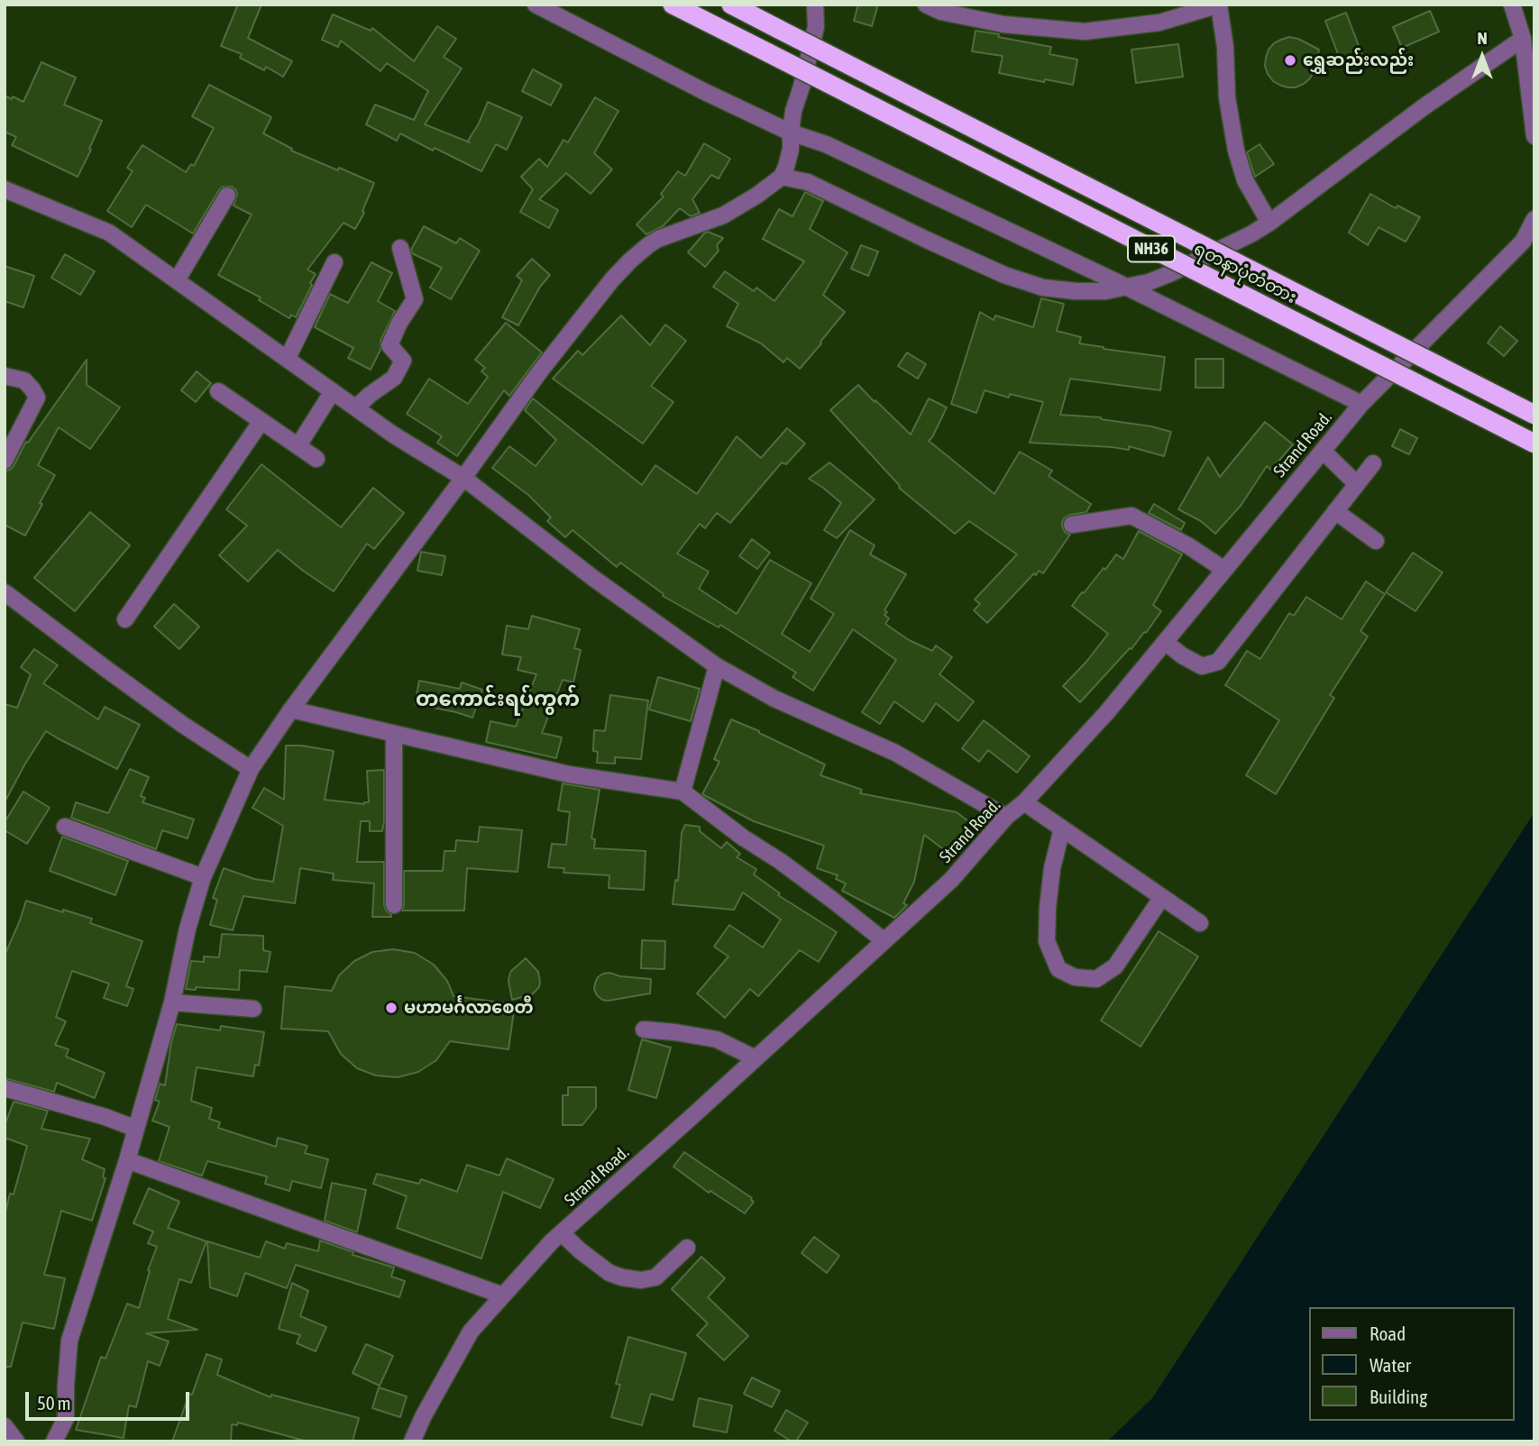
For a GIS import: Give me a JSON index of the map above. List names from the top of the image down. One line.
{"streets":{"highway":["NH36","ရတနာပုံတံတား"],"street":["Strand Road."]},"districts":["တကောင်းရပ်ကွက်"],"places":["ရွှေဆည်းလည်း","မဟာမင်္ဂလာစေတီ"],"legend":["Road","Water","Building"],"scale_bar":"50 m","north":"top"}
